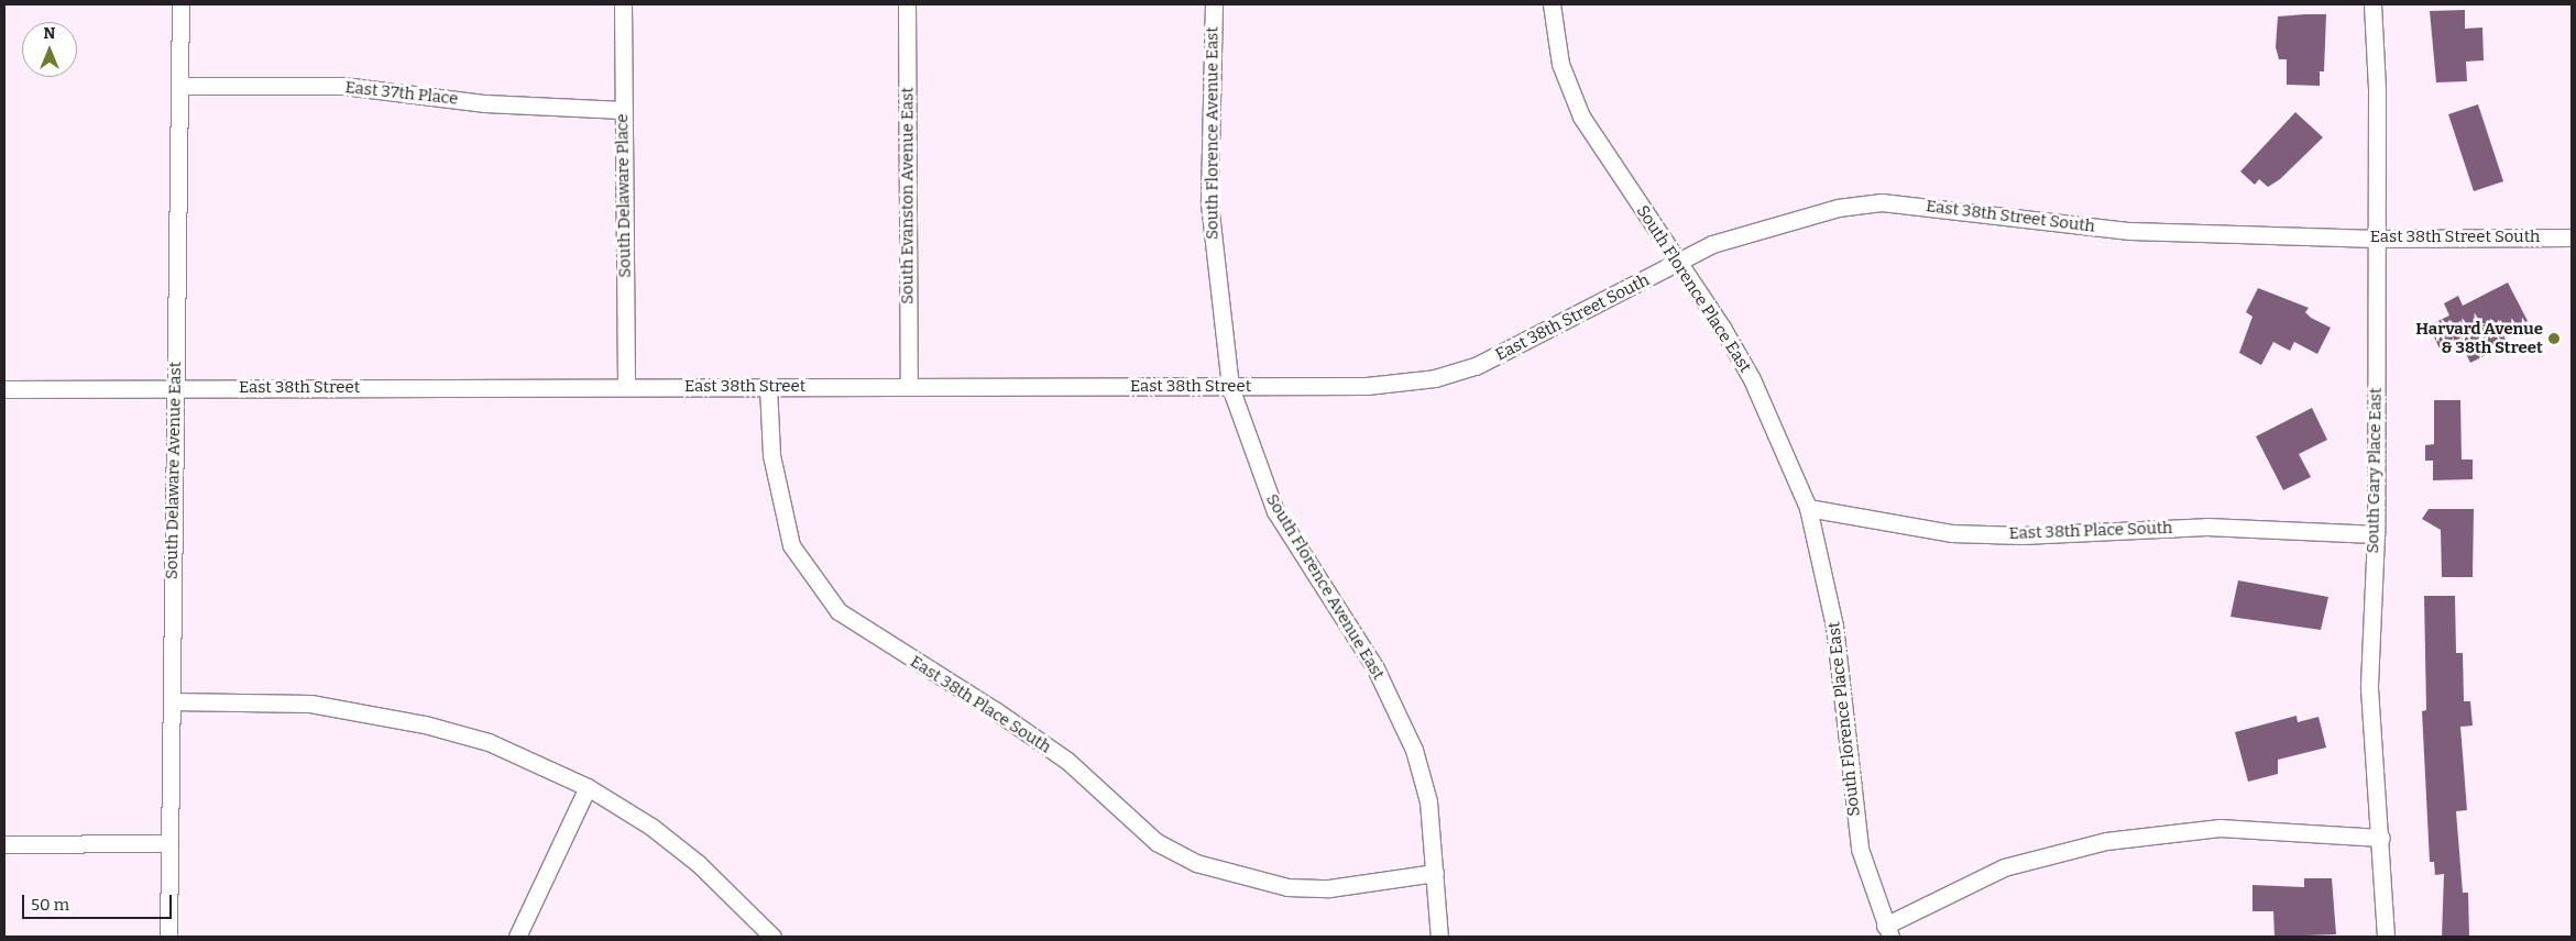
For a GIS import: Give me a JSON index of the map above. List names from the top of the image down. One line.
{"streets":{"street":["East 37th Place","South Florence Avenue East","South Delaware Place","South Evanston Avenue East","East 38th Street South","South Florence Place East","East 38th Street","South Delaware Avenue East","South Gary Place East","East 38th Place South"]},"crossings":[["East 37th Place","South Delaware Place"],["East 37th Place","South Delaware Avenue East"],["South Florence Avenue East","East 38th Street"],["South Florence Avenue East","East 38th Place South"],["South Delaware Place","East 38th Street"],["South Evanston Avenue East","East 38th Street"],["East 38th Street South","South Florence Place East"],["East 38th Street South","East 38th Street"],["East 38th Street South","South Gary Place East"],["South Florence Place East","East 38th Place South"],["East 38th Street","South Delaware Avenue East"],["East 38th Street","East 38th Place South"],["South Gary Place East","East 38th Place South"]],"places":["Harvard Avenue & 38th Street"],"scale_bar":"50 m","north":"top"}
